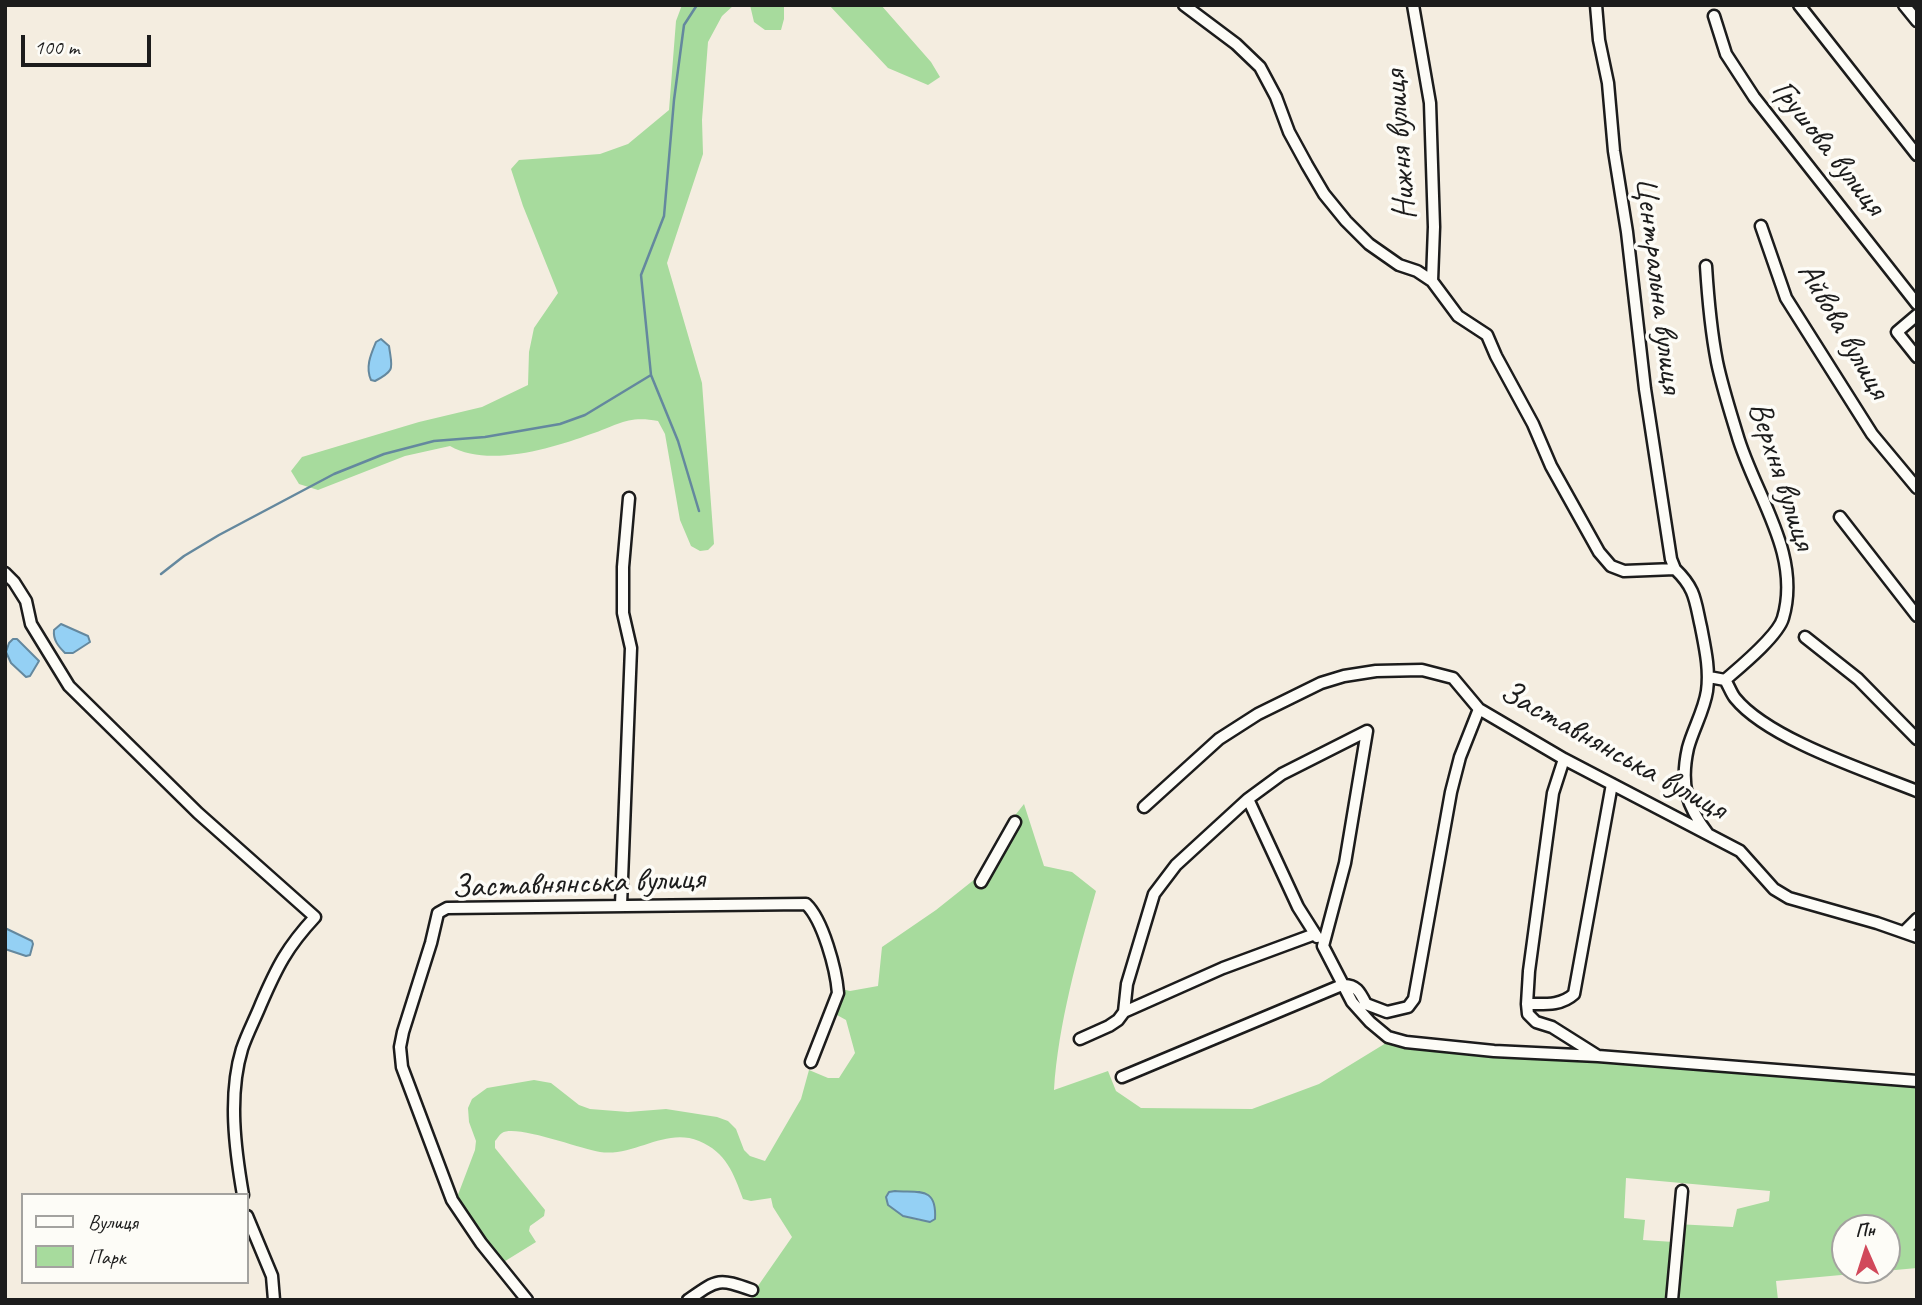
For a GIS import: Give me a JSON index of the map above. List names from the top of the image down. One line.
{"streets":{"street":["Нижня вулиця","Грушова вулиця","Центральна вулиця","Айвова вулиця","Верхня вулиця","Заставнянська вулиця"]},"legend":["Вулиця","Парк"],"scale_bar":"100 m","north":"top"}
